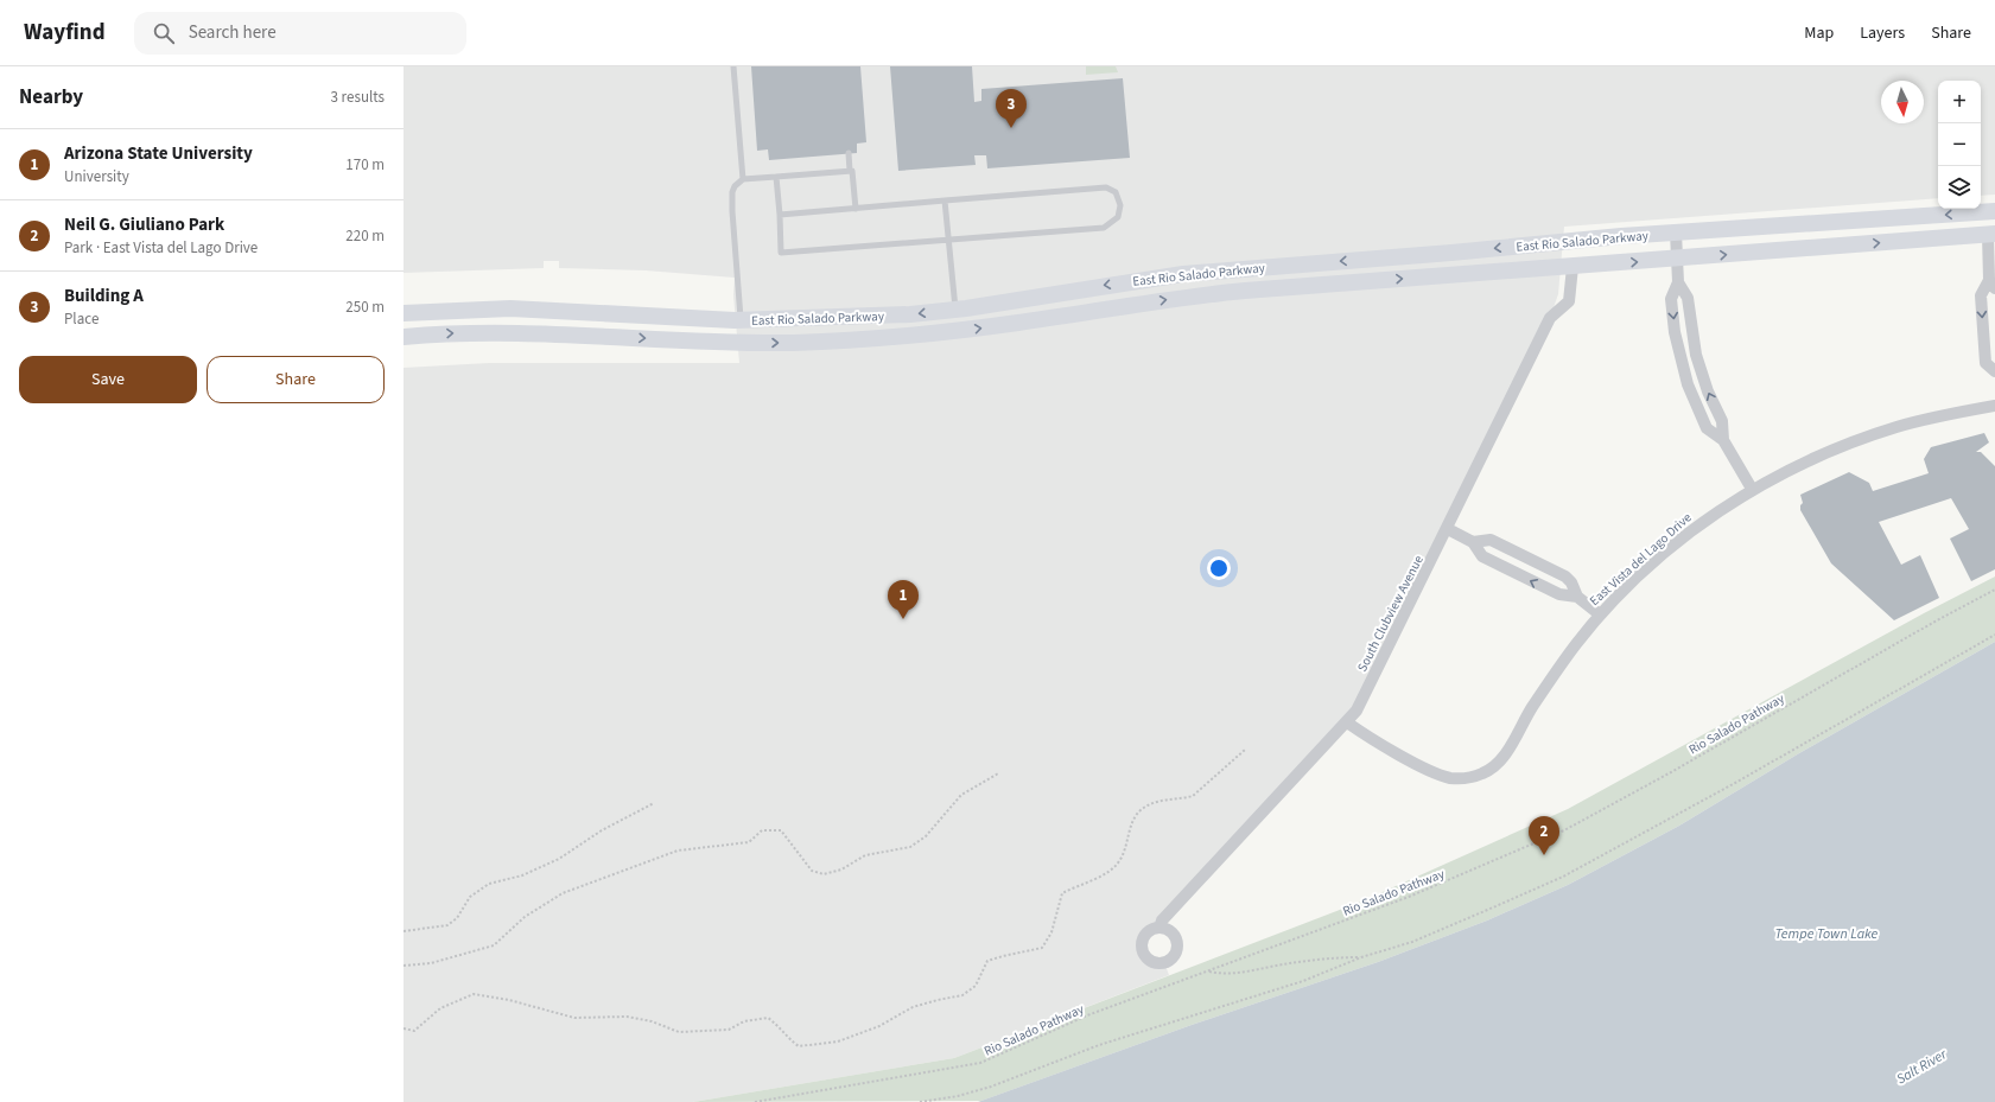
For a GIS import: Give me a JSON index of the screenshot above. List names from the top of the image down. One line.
{"streets":{"main road":["East Rio Salado Parkway"],"street":["East Vista del Lago Drive","South Clubview Avenue"],"path":["Rio Salado Pathway"]},"crossings":[["East Rio Salado Parkway","South Clubview Avenue"],["East Vista del Lago Drive","South Clubview Avenue"]],"water":["Tempe Town Lake","Salt River"],"north":"bottom","page":{"header":"Wayfind","search":"Search here","nav":["Map","Layers","Share"],"heading":["Nearby","3 results"],"map_buttons":["+","−"],"pins":["3","1","2"],"list":[{"mark":"1","name":"Arizona State University","note":"University","value":"170 m"},{"mark":"2","name":"Neil G. Giuliano Park","note":"Park · East Vista del Lago Drive","value":"220 m"},{"mark":"3","name":"Building A","note":"Place","value":"250 m"}],"buttons":["Save","Share"]}}
